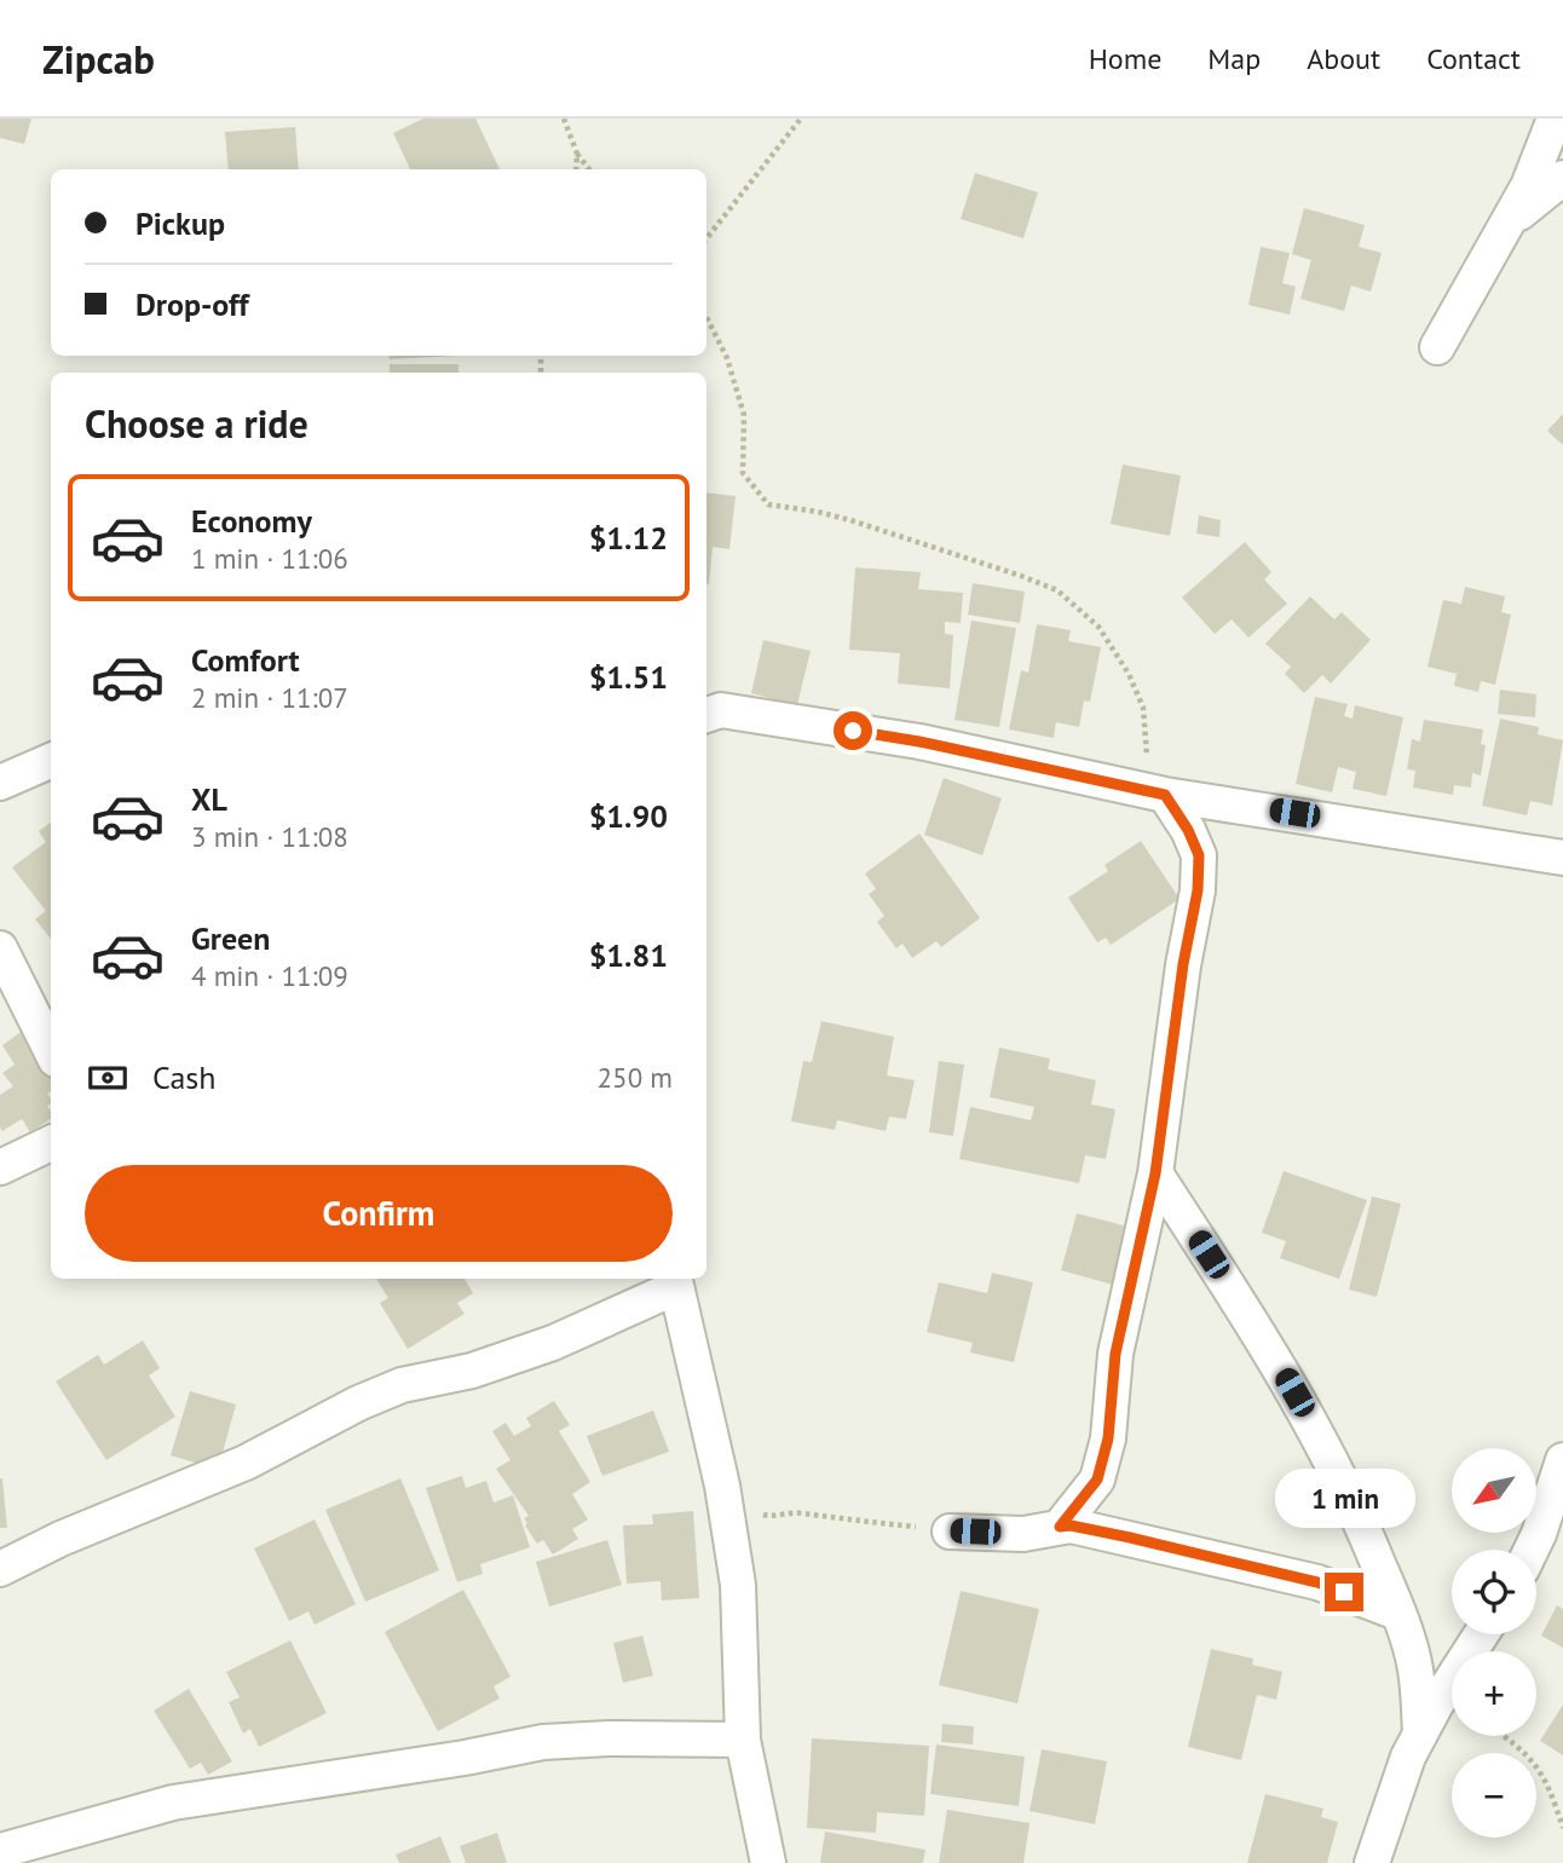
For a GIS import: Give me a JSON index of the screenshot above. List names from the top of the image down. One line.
{"north":"bottom left","page":{"header":"Zipcab","nav":["Home","Map","About","Contact"],"banner":["Pickup","Drop-off"],"heading":"Choose a ride","list":[{"name":"Economy","note":"1 min · 11:06","value":"$1.12"},{"name":"Comfort","note":"2 min · 11:07","value":"$1.51"},{"name":"XL","note":"3 min · 11:08","value":"$1.90"},{"name":"Green","note":"4 min · 11:09","value":"$1.81"}],"pay":["Cash","250 m"],"buttons":"Confirm","map_buttons":["+","−"],"bubble":"1 min"}}
